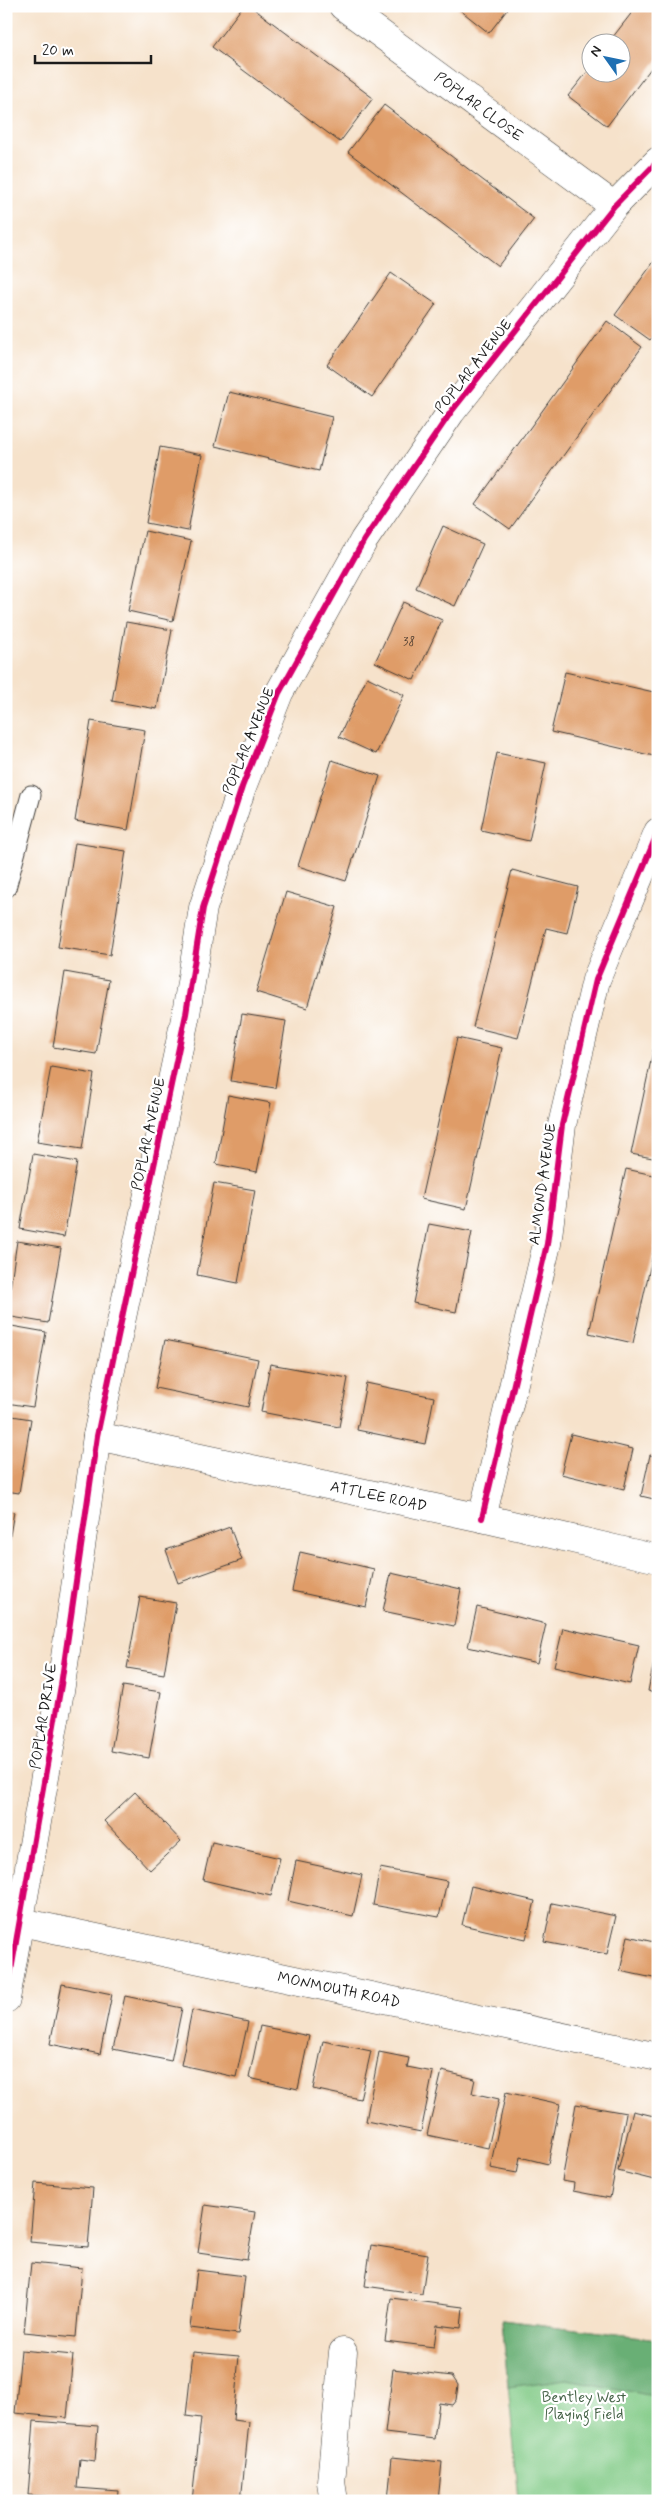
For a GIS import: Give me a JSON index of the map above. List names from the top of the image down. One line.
{"streets":{"street":["POPLAR CLOSE","POPLAR AVENUE","ALMOND AVENUE","ATTLEE ROAD","POPLAR DRIVE","MONMOUTH ROAD"]},"crossings":[["POPLAR CLOSE","POPLAR AVENUE"],["POPLAR AVENUE","ATTLEE ROAD"],["POPLAR AVENUE","POPLAR DRIVE"],["ALMOND AVENUE","ATTLEE ROAD"],["ATTLEE ROAD","POPLAR DRIVE"],["POPLAR DRIVE","MONMOUTH ROAD"]],"parks":["Bentley West Playing Field"],"house_numbers":["38"],"scale_bar":"20 m","north":"top left"}
